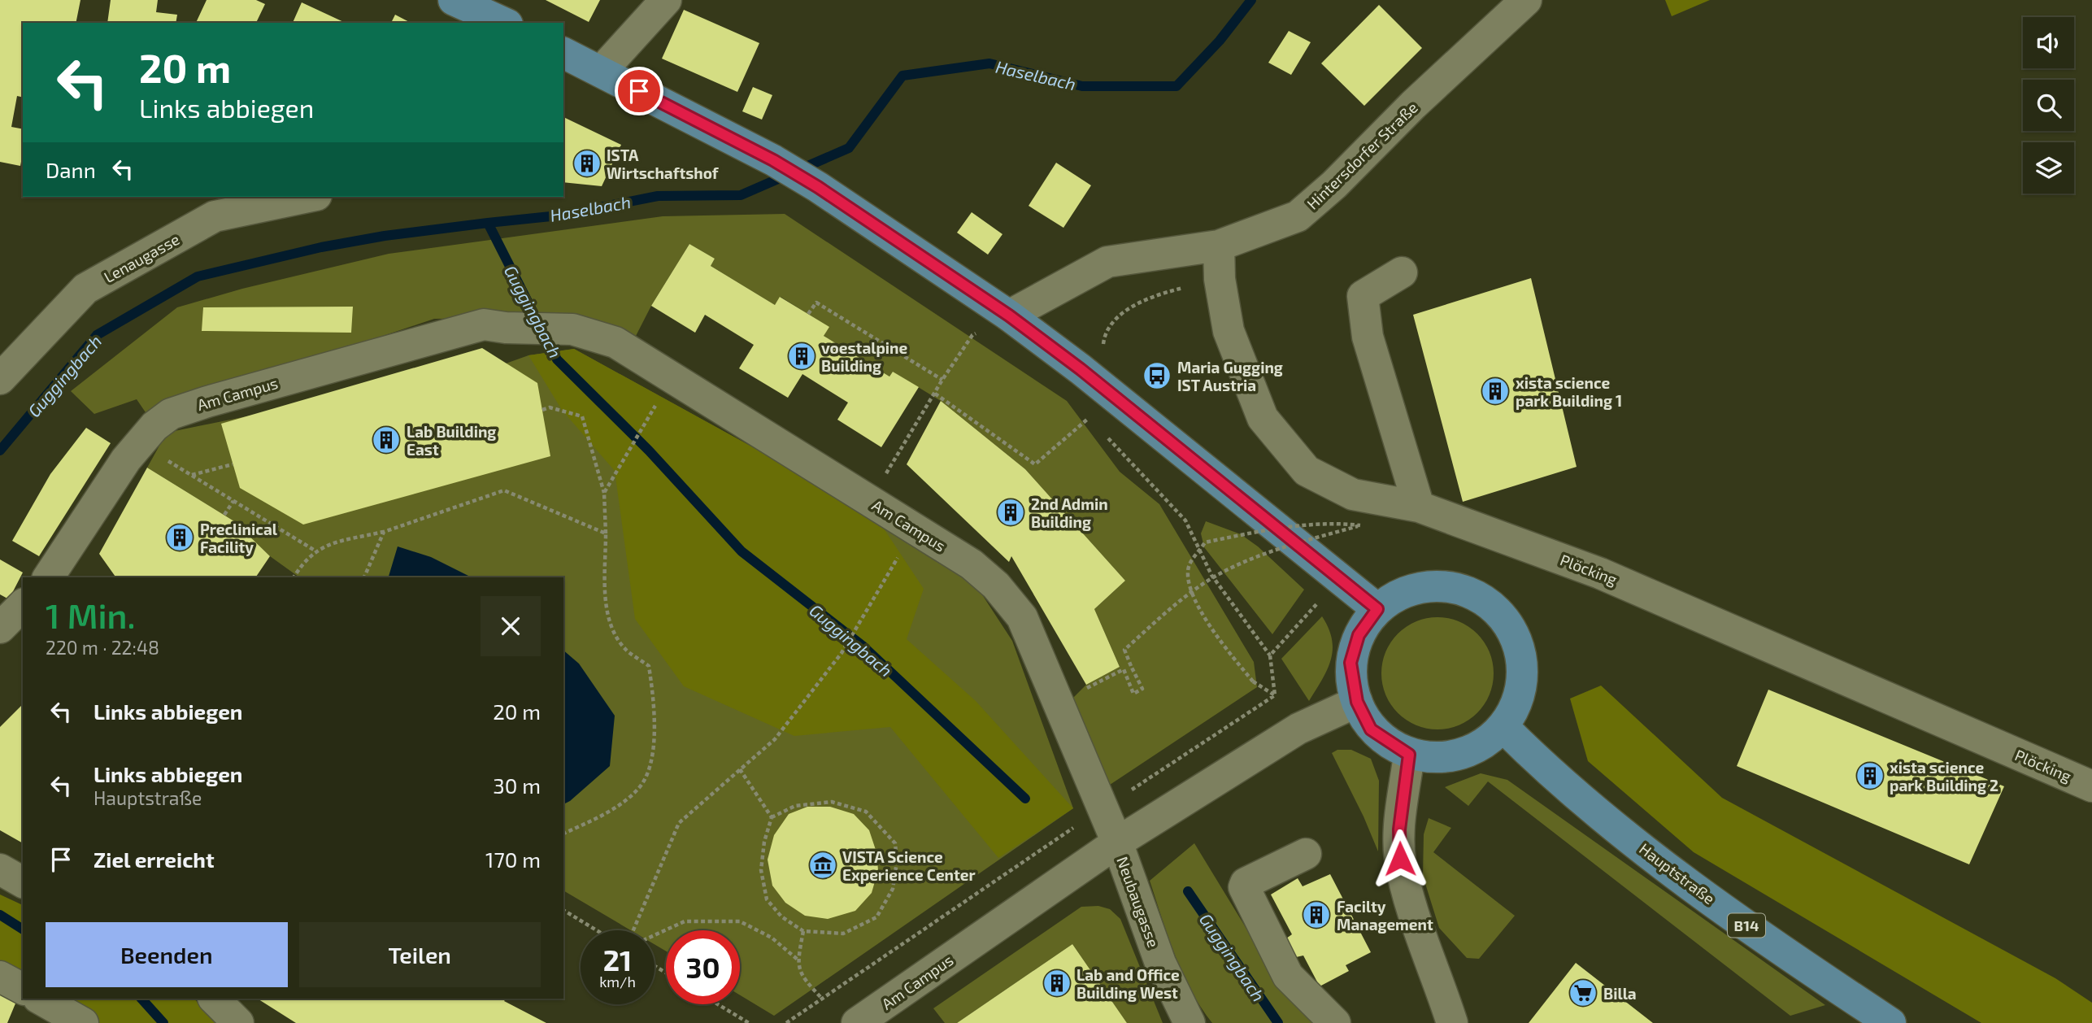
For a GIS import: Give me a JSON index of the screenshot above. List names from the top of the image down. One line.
{"streets":{"main road":["Hauptstraße","B14"],"street":["Hintersdorfer Straße","Lenaugasse","Am Campus","Plöcking","Neubaugasse"]},"crossings":[["Hintersdorfer Straße","Plöcking"],["Am Campus","Hauptstraße"],["Am Campus","Neubaugasse"]],"water":["Haselbach","Guggingbach"],"places":{"building":["ISTA Wirtschaftshof","voestalpine Building","xista science park Building 1","Lab Building East","2nd Admin Building","Preclinical Facility","xista science park Building 2","Facilty Management","Lab and Office Building West"],"bus stop":["Maria Gugging IST Austria"],"museum":["VISTA Science Experience Center"],"supermarket":["Billa"]},"page":{"turn":["20 m","Links abbiegen"],"then":"Dann","heading":["1 Min.","220 m · 22:48"],"list":[{"name":"Links abbiegen","value":"20 m"},{"name":"Links abbiegen","note":"Hauptstraße","value":"30 m"},{"name":"Ziel erreicht","value":"170 m"}],"buttons":["Beenden","Teilen"],"speed":"21 km/h","limit":"30"}}
